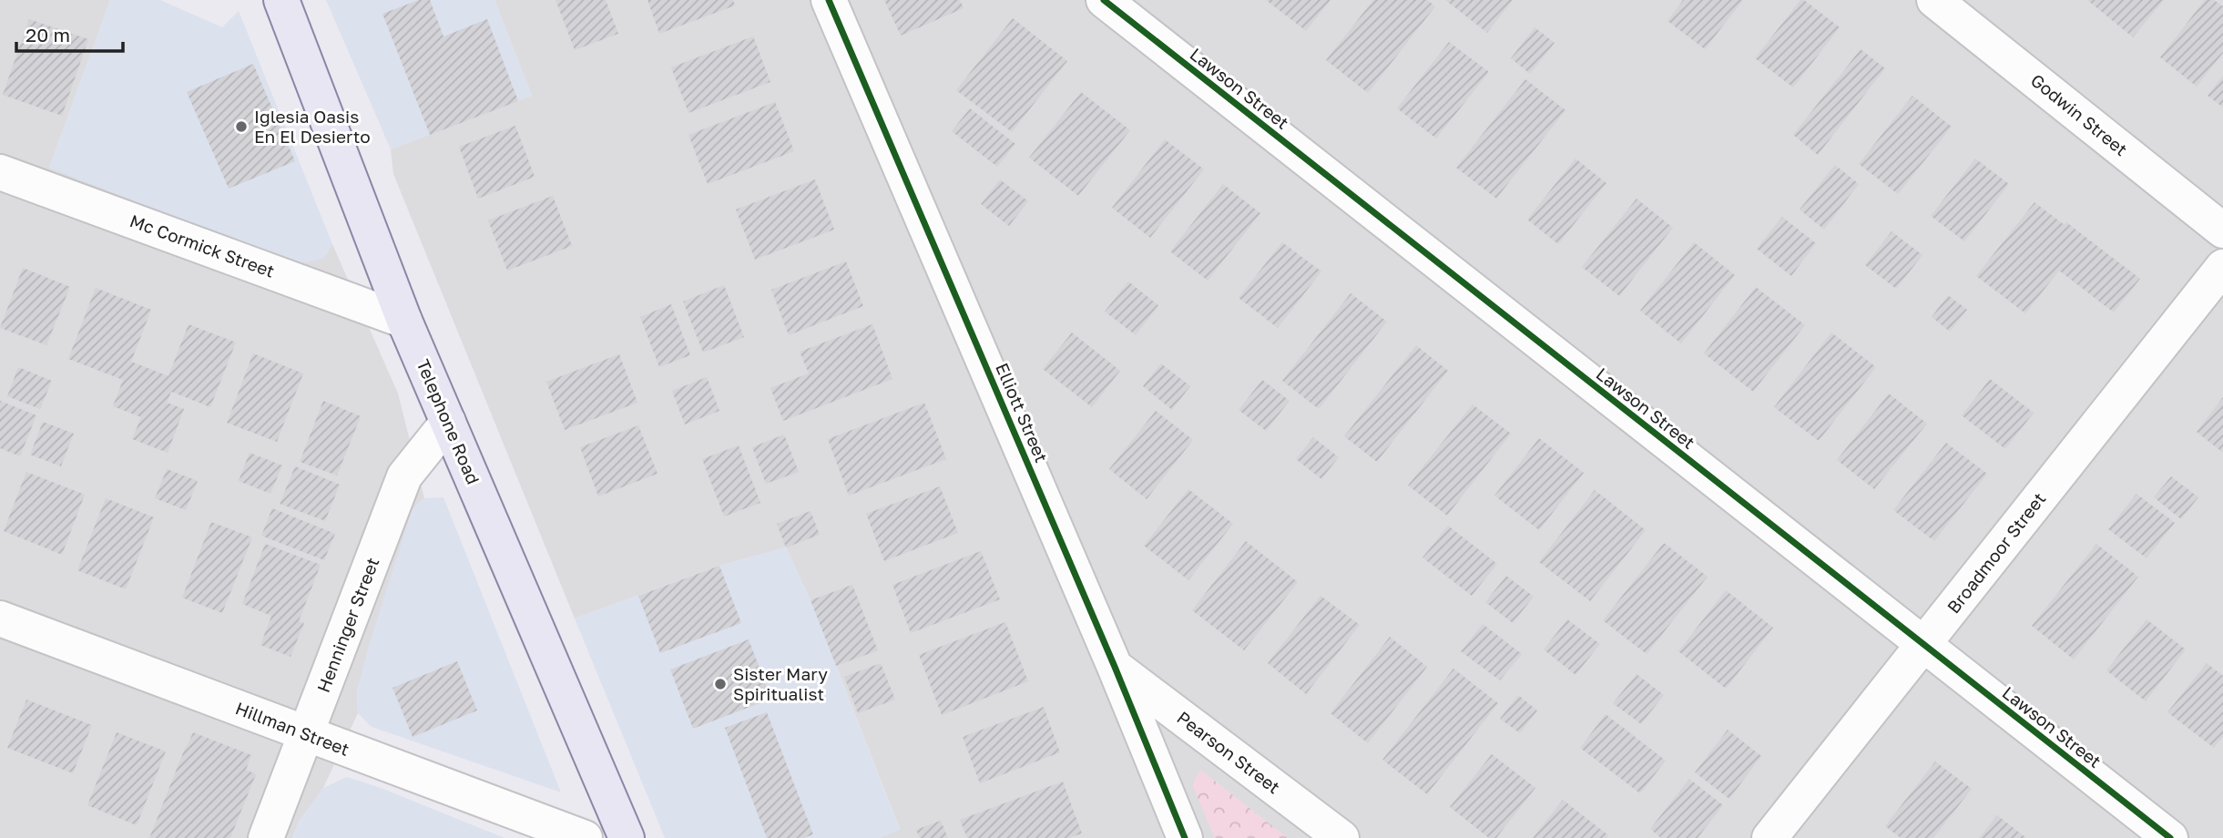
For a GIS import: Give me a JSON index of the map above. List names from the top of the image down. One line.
{"streets":{"main road":["Telephone Road"],"street":["Lawson Street","Godwin Street","Mc Cormick Street","Elliott Street","Broadmoor Street","Henninger Street","Hillman Street","Pearson Street"]},"crossings":[["Lawson Street","Broadmoor Street"],["Mc Cormick Street","Telephone Road"],["Elliott Street","Pearson Street"],["Telephone Road","Henninger Street"],["Henninger Street","Hillman Street"]],"places":["Iglesia Oasis En El Desierto","Sister Mary Spiritualist"],"scale_bar":"20 m"}
